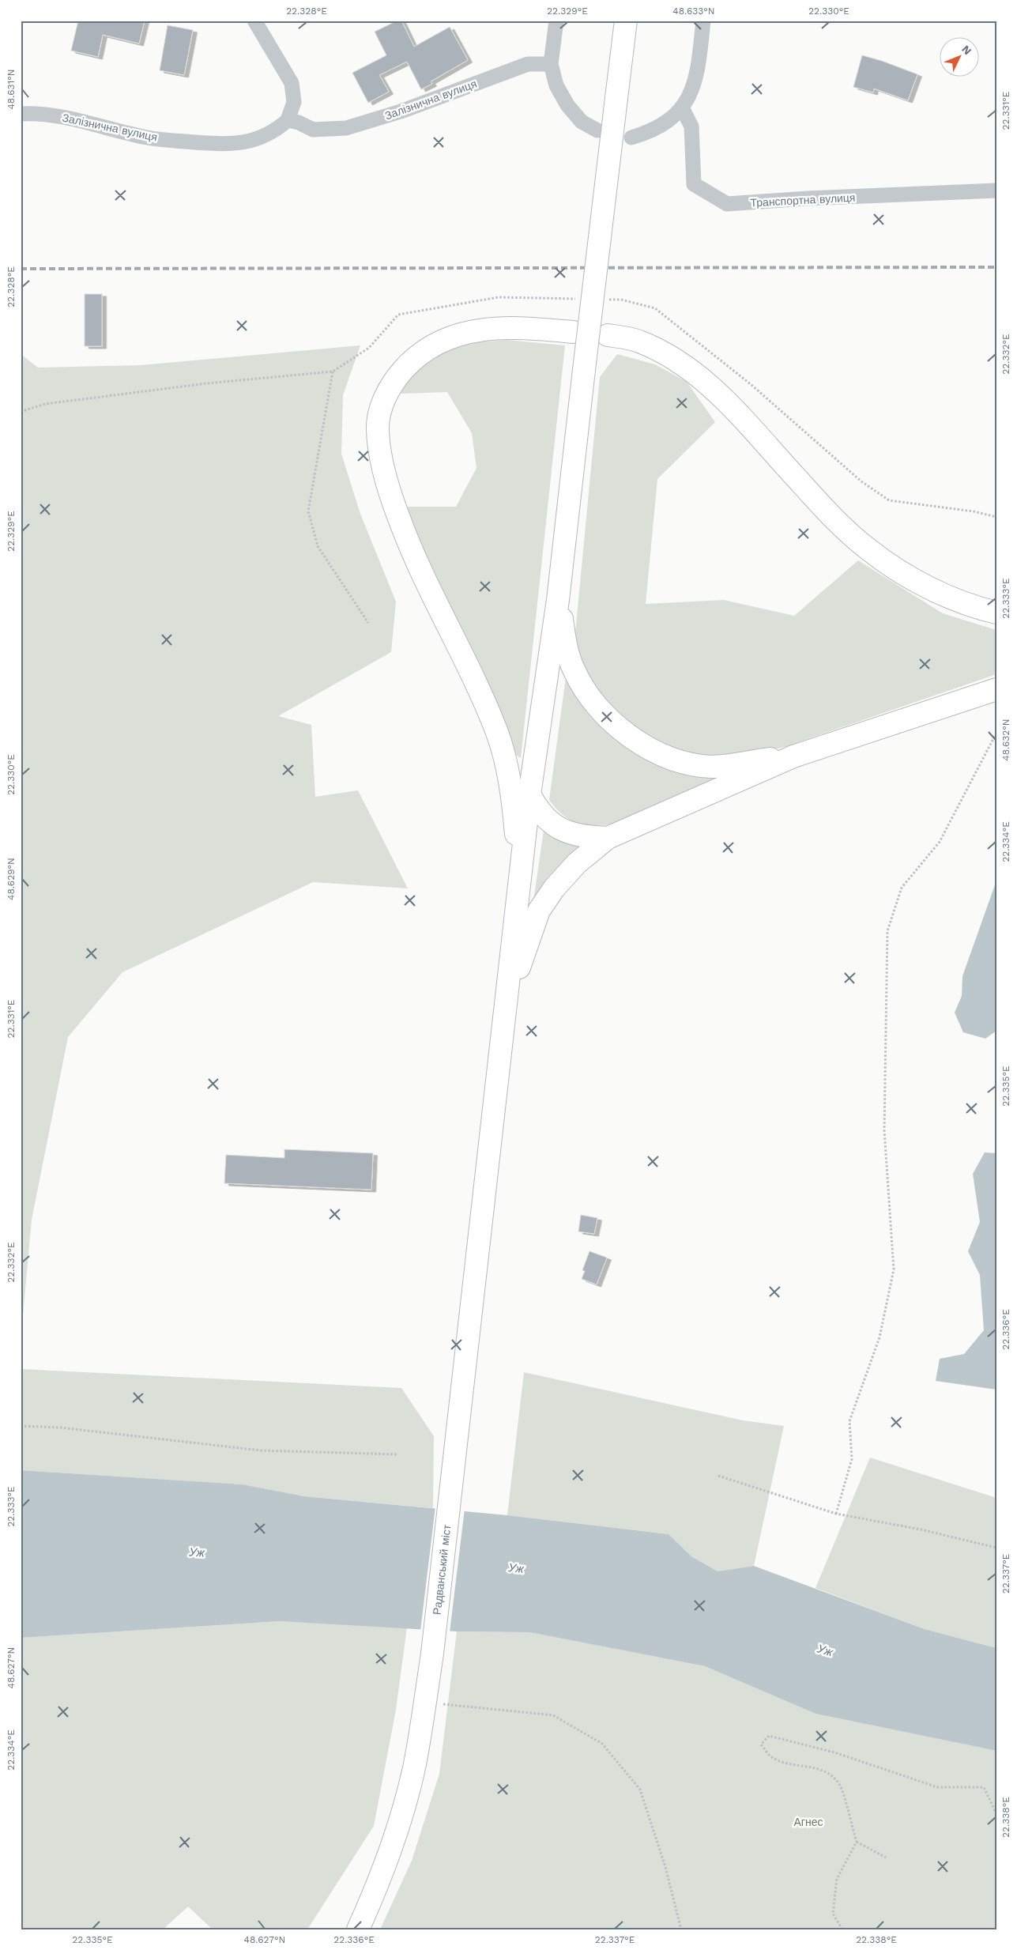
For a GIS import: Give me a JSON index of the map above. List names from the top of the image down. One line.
{"streets":{"main road":["Радванський міст"],"street":["Залізнична вулиця","Транспортна вулиця"]},"water":["Уж"],"parks":["Агнес"],"north":"top right","coordinates":["22.328°E","22.329°E","48.633°N","22.330°E","48.631°N","22.331°E","22.332°E","22.333°E","48.632°N","22.334°E","48.629°N","22.335°E","22.336°E","22.337°E","48.627°N","22.338°E"]}
